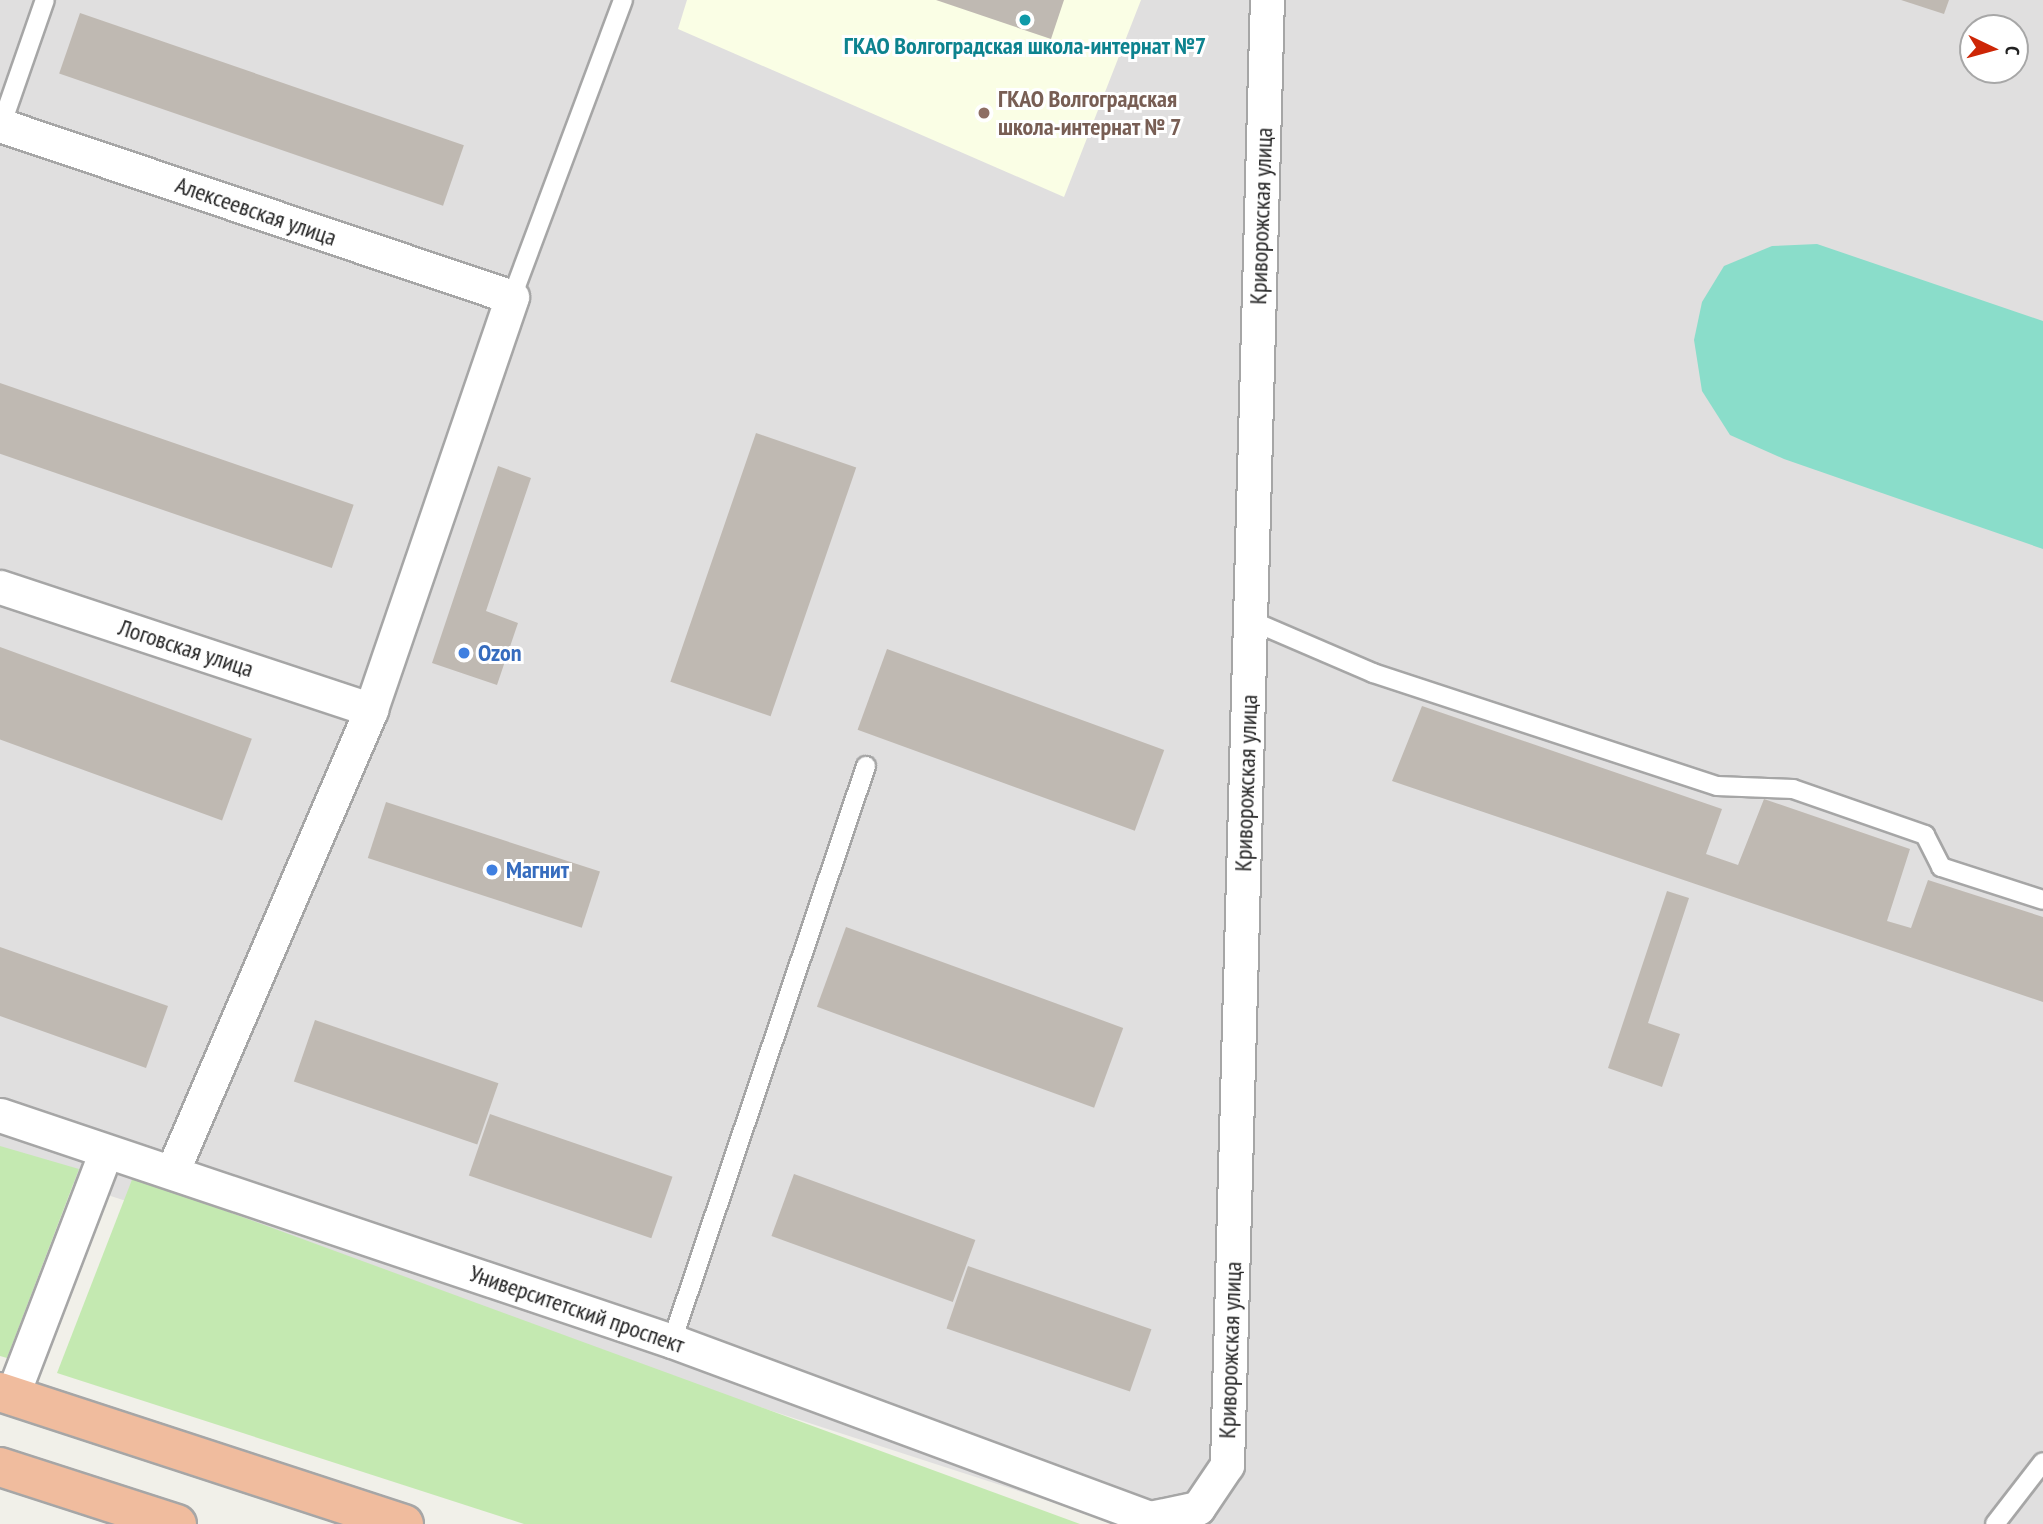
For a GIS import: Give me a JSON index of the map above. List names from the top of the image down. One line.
{"streets":{"street":["Алексеевская улица","Криворожская улица","Логовская улица","Университетский проспект"]},"crossings":[["Криворожская улица","Университетский проспект"]],"places":["ГКАО Волгоградская школа-интернат №7","ГКАО Волгоградская школа-интернат № 7","Ozon","Магнит"],"north":"right"}
